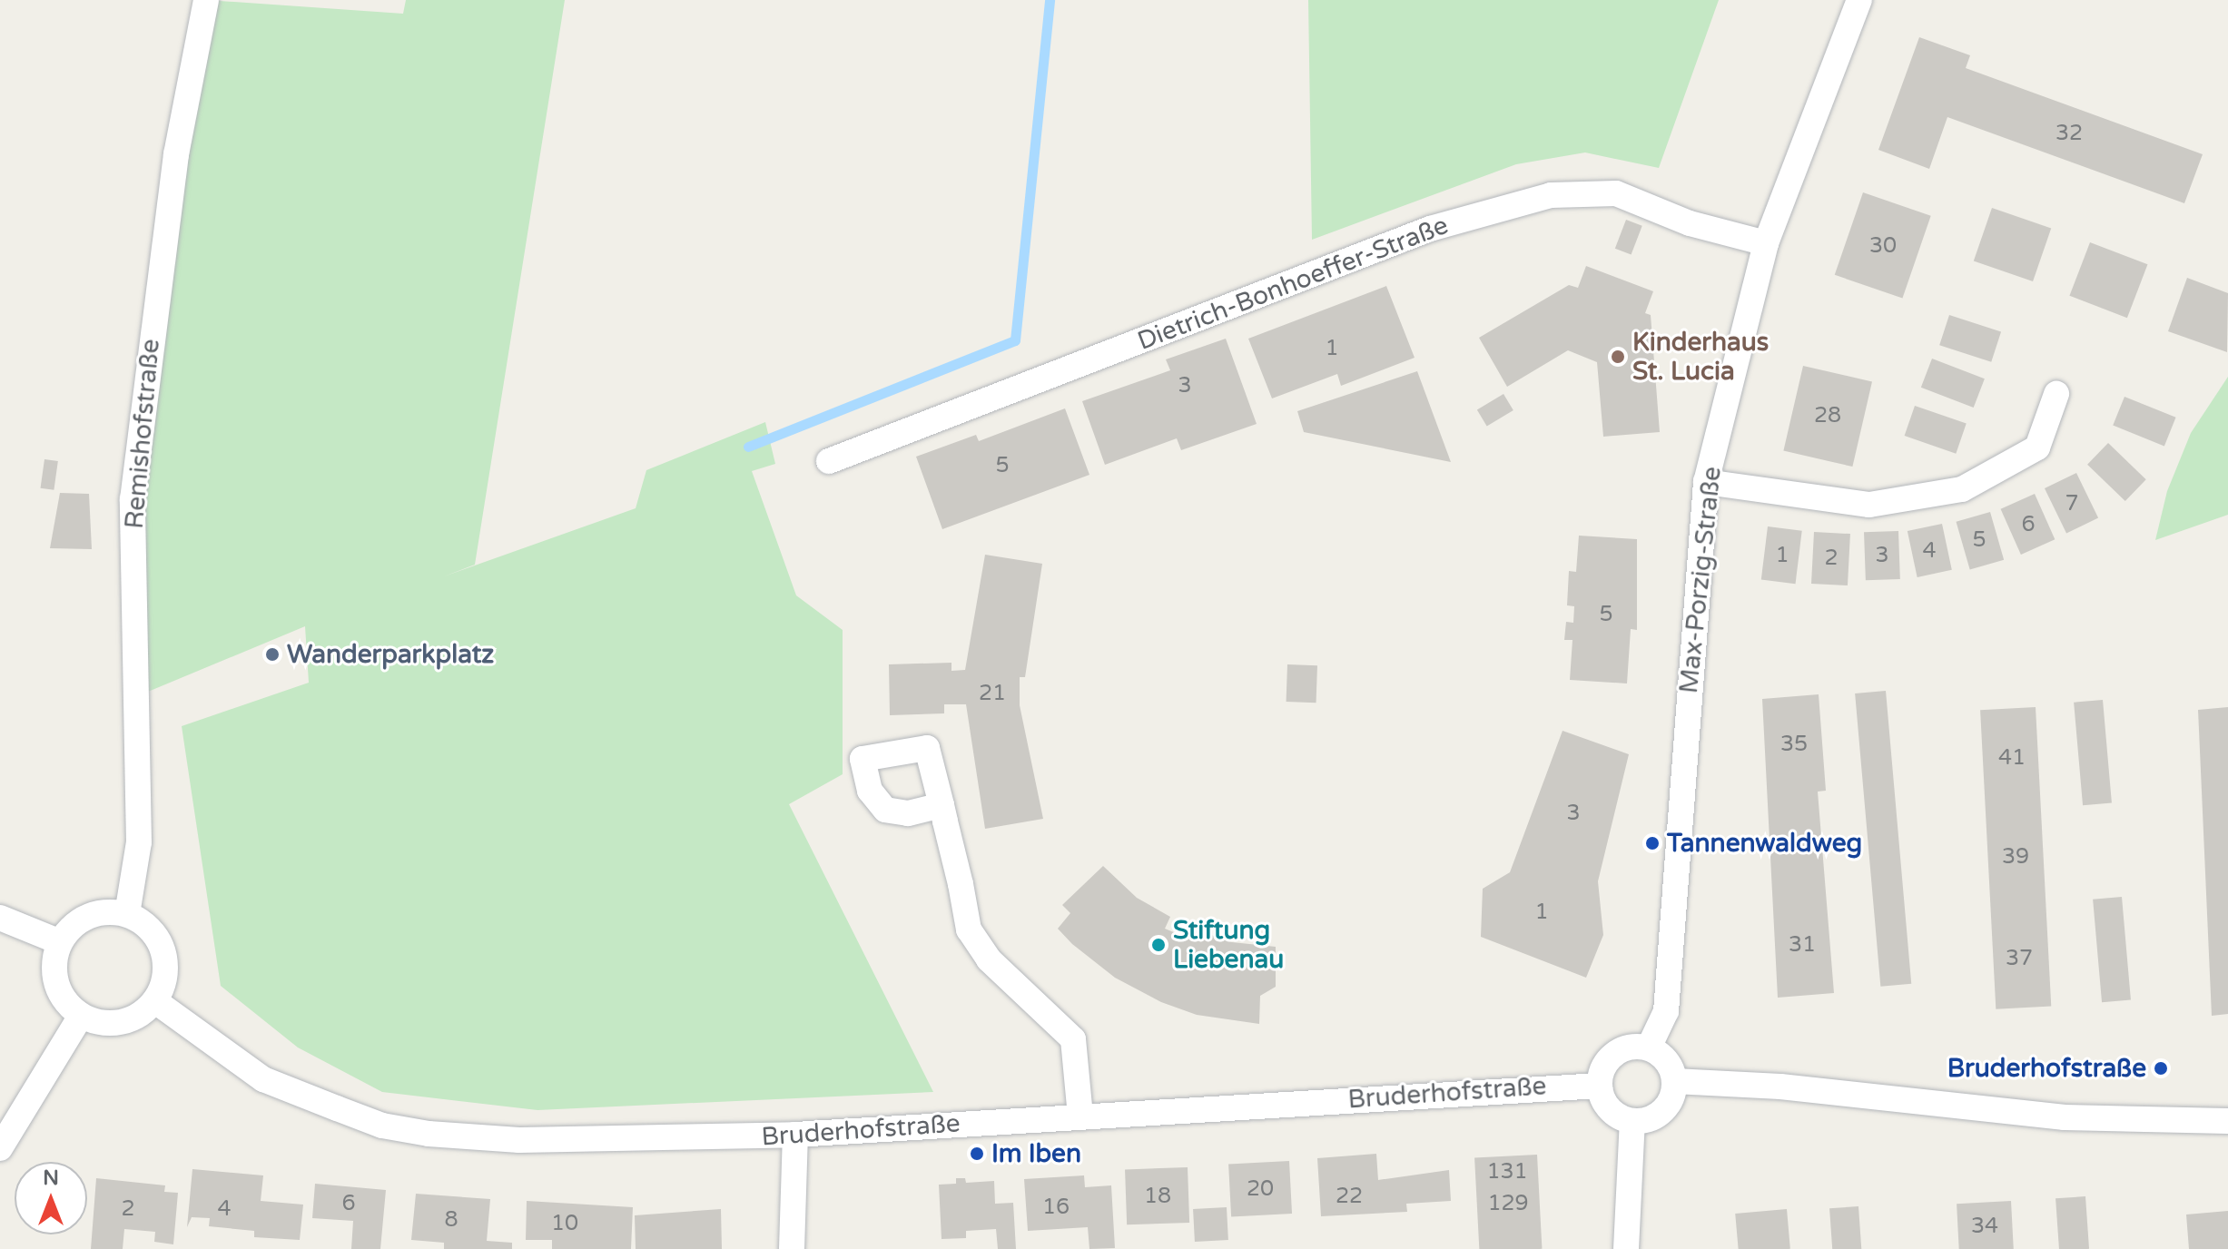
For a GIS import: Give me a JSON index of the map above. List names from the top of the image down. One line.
{"streets":{"street":["Dietrich-Bonhoeffer-Straße","Remishofstraße","Max-Porzig-Straße","Bruderhofstraße"]},"crossings":[["Dietrich-Bonhoeffer-Straße","Max-Porzig-Straße"],["Remishofstraße","Bruderhofstraße"],["Max-Porzig-Straße","Bruderhofstraße"]],"places":["Kinderhaus St. Lucia","Wanderparkplatz","Tannenwaldweg","Stiftung Liebenau","Bruderhofstraße","Im Iben"],"house_numbers":["32","30","1","3","28","5","7","6","5","4","1","3","2","5","21","35","41","3","39","1","31","37","131","20","18","22","6","129","16","2","4","8","10","34"],"north":"top"}
